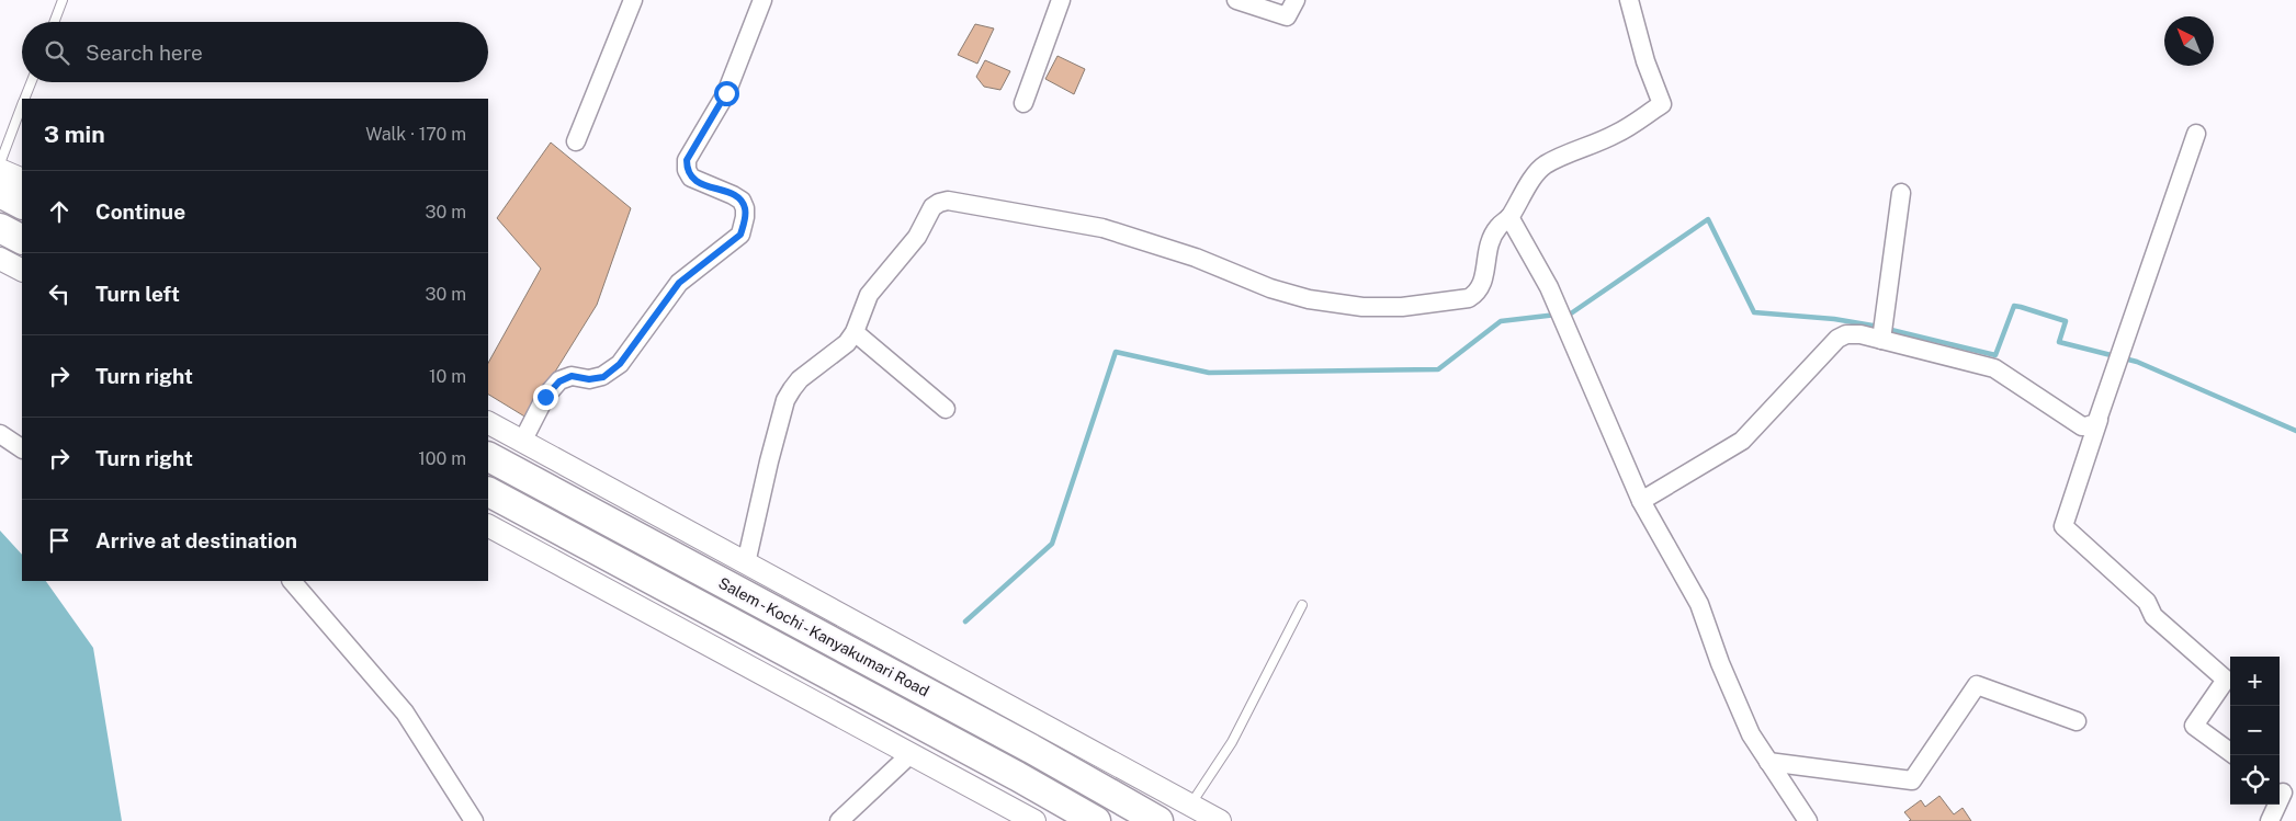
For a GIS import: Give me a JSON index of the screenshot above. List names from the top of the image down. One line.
{"streets":{"highway":["Salem - Kochi - Kanyakumari Road"]},"north":"top left","page":{"search":"Search here","heading":["3 min","Walk · 170 m"],"list":[["Continue","30 m"],["Turn left","30 m"],["Turn right","10 m"],["Turn right","100 m"],"Arrive at destination"],"map_buttons":["+","−"]}}
